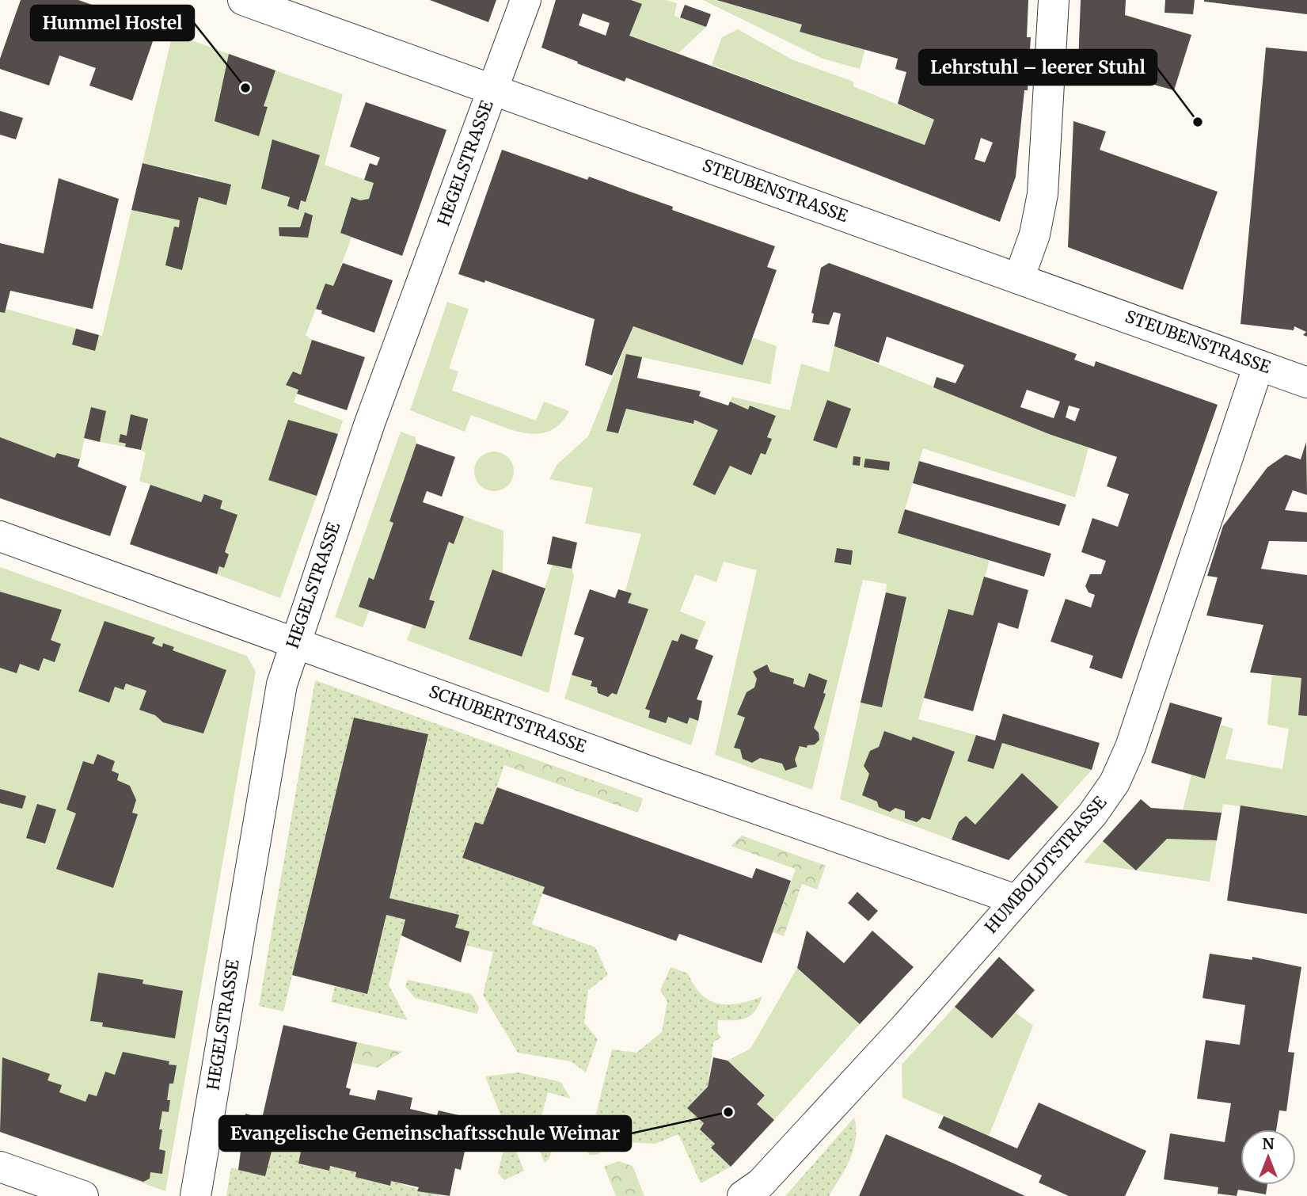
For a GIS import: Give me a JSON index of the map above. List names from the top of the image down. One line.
{"streets":{"street":["HEGELSTRASSE","STEUBENSTRASSE","SCHUBERTSTRASSE","HUMBOLDTSTRASSE"]},"crossings":[["HEGELSTRASSE","STEUBENSTRASSE"],["HEGELSTRASSE","SCHUBERTSTRASSE"],["STEUBENSTRASSE","HUMBOLDTSTRASSE"],["SCHUBERTSTRASSE","HUMBOLDTSTRASSE"]],"places":["Hummel Hostel","Lehrstuhl – leerer Stuhl","Evangelische Gemeinschaftsschule Weimar"],"north":"top"}
